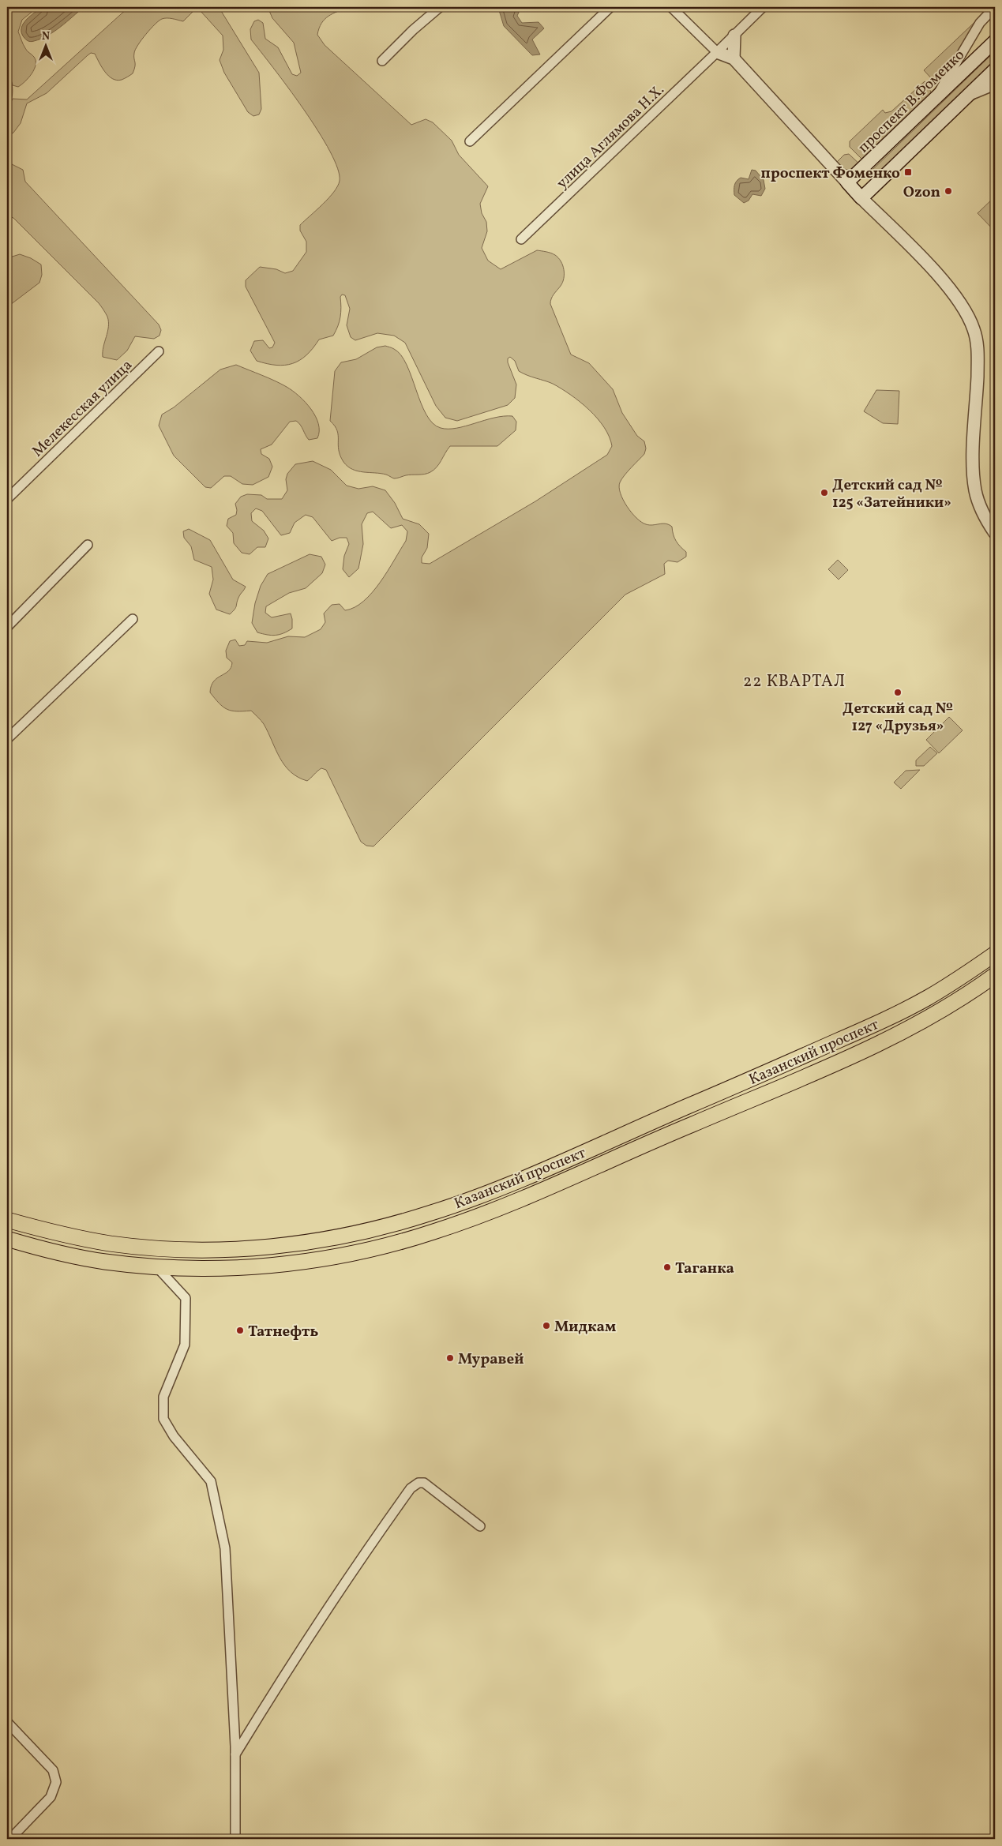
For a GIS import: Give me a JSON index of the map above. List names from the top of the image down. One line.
{"streets":{"main road":["проспект В.Фоменко","Казанский проспект"],"street":["улица Аглямова Н.Х.","Мелекесская улица"]},"districts":["22 КВАРТАЛ"],"places":{"transit":["проспект Фоменко"],"other":["Ozon","Детский сад № 125 «Затейники»","Детский сад № 127 «Друзья»","Таганка","Мидкам","Татнефть","Муравей"]},"north":"top"}
